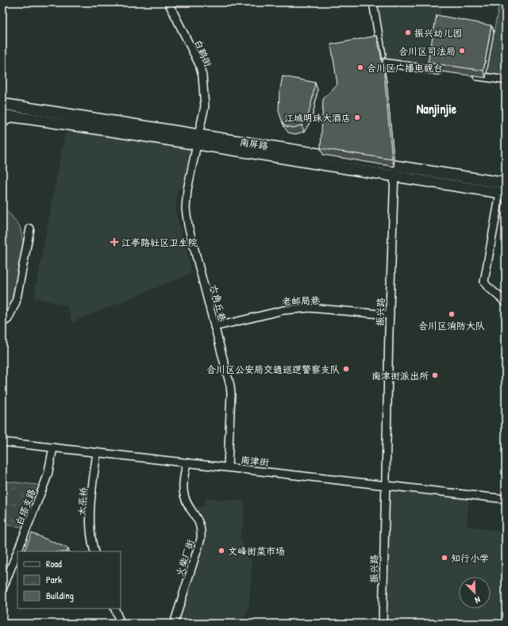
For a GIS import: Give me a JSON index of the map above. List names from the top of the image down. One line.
{"streets":{"main road":["南屏路"],"street":["白鹤街","老邮局巷","六角丘巷","振兴路","南津街","太平桥","白塔支路","火柴厂街"]},"crossings":[["白鹤街","南屏路"],["白鹤街","六角丘巷"],["南屏路","六角丘巷"],["南屏路","振兴路"],["老邮局巷","六角丘巷"],["老邮局巷","振兴路"],["六角丘巷","南津街"],["振兴路","南津街"],["南津街","太平桥"],["南津街","白塔支路"],["南津街","火柴厂街"]],"districts":["Nanjinjie"],"places":{"other":["振兴幼儿园","合川区司法局","合川区广播电视台","江城明珠大酒店","合川区消防大队","合川区公安局交通巡逻警察支队","南津街派出所","文峰街菜市场","知行小学"],"health":["江亭路社区卫生院"]},"legend":["Road","Park","Building"],"north":"bottom right"}
